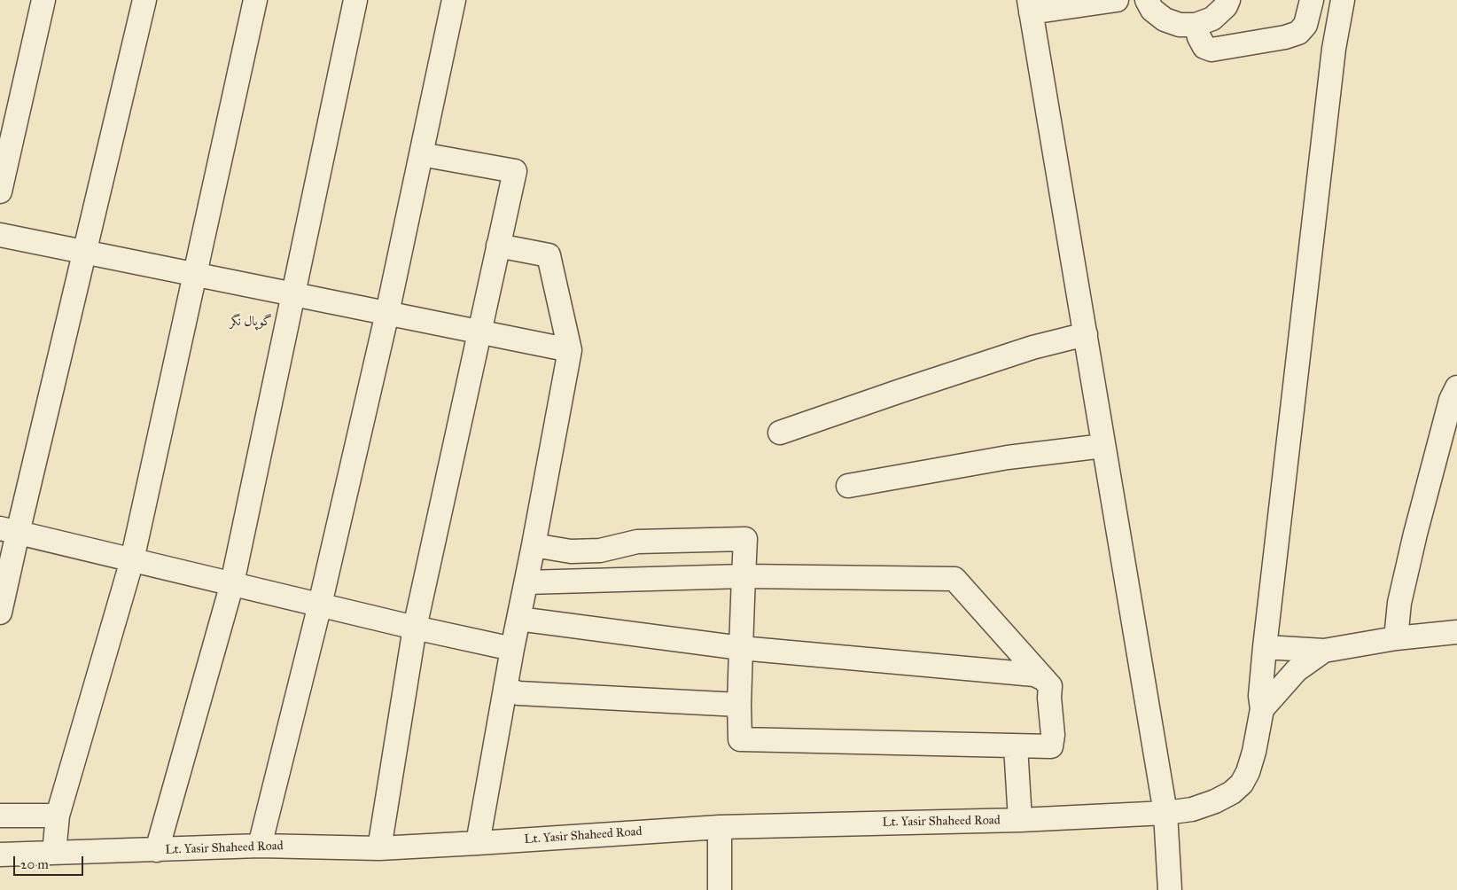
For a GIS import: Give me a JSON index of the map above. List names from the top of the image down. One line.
{"streets":{"street":["Lt. Yasir Shaheed Road"]},"districts":["گوپال نگر"],"scale_bar":"20 m"}
